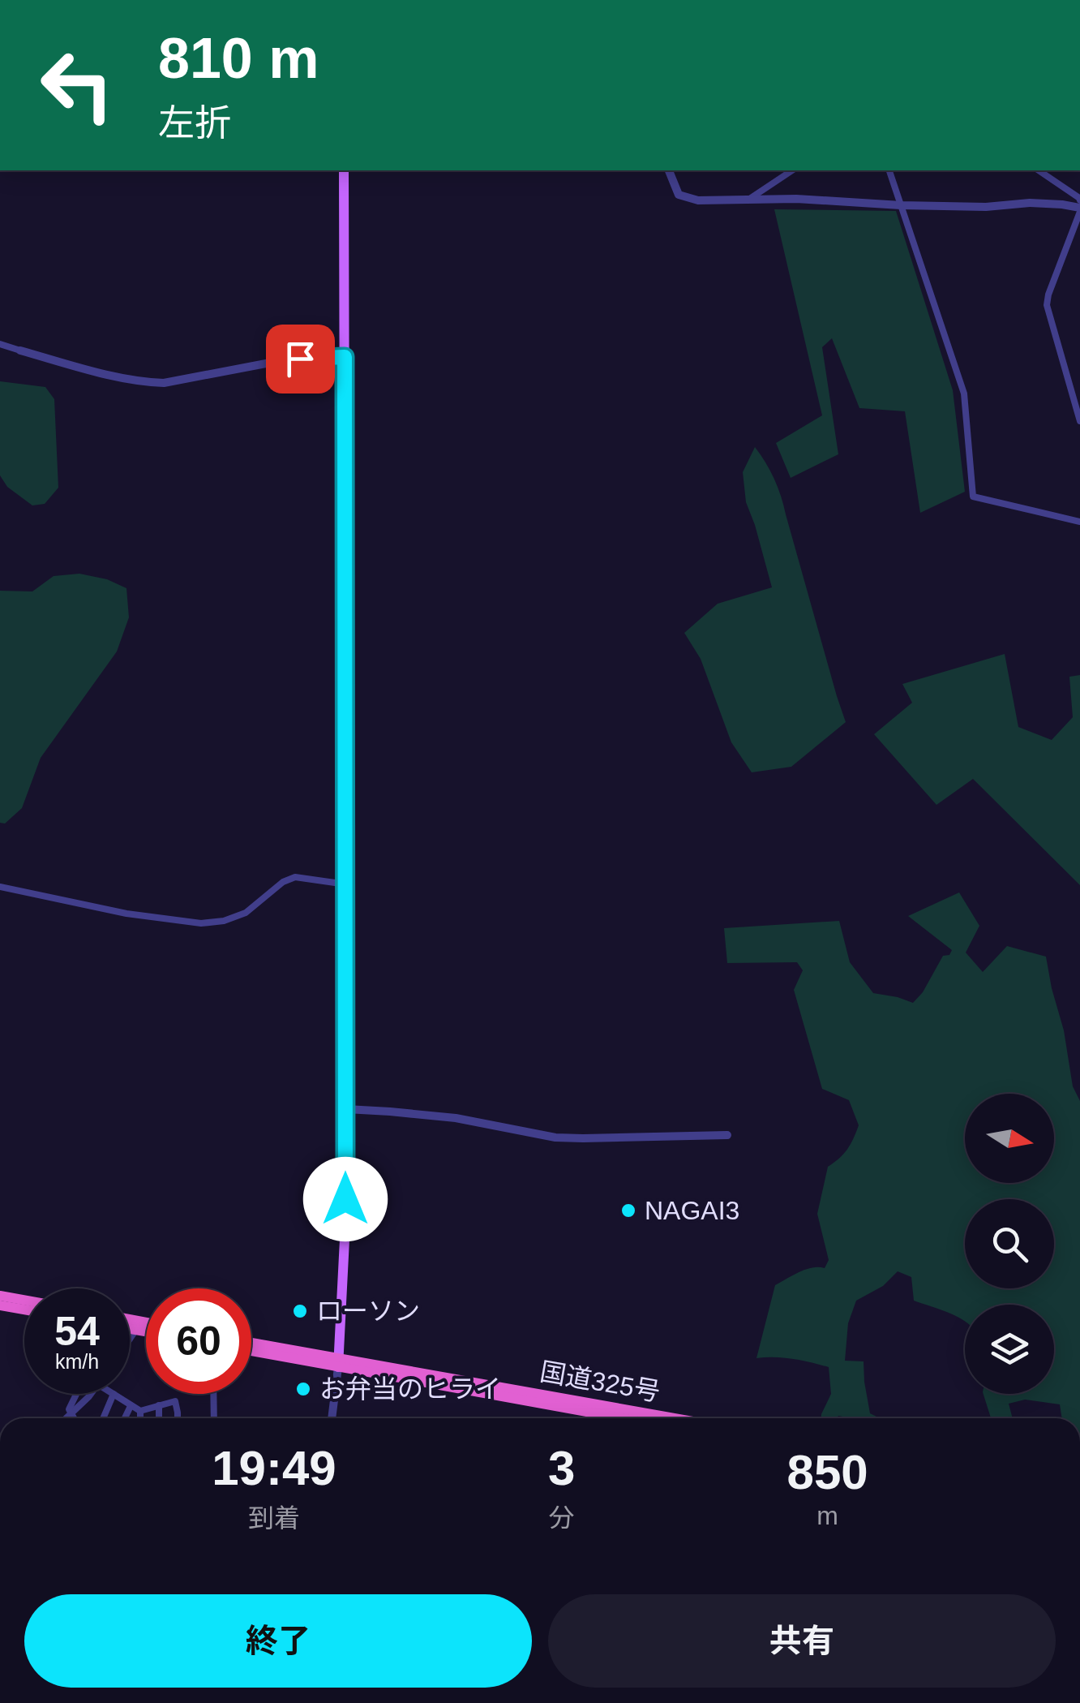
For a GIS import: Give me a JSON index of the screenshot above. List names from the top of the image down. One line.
{"streets":{"highway":["国道325号"]},"places":["NAGAI3","ローソン","お弁当のヒライ"],"north":"right","page":{"turn":["810 m","左折"],"speed":"54 km/h","limit":"60","eta":["19:49","到着","3","分","850","m"],"buttons":["終了","共有"]}}
